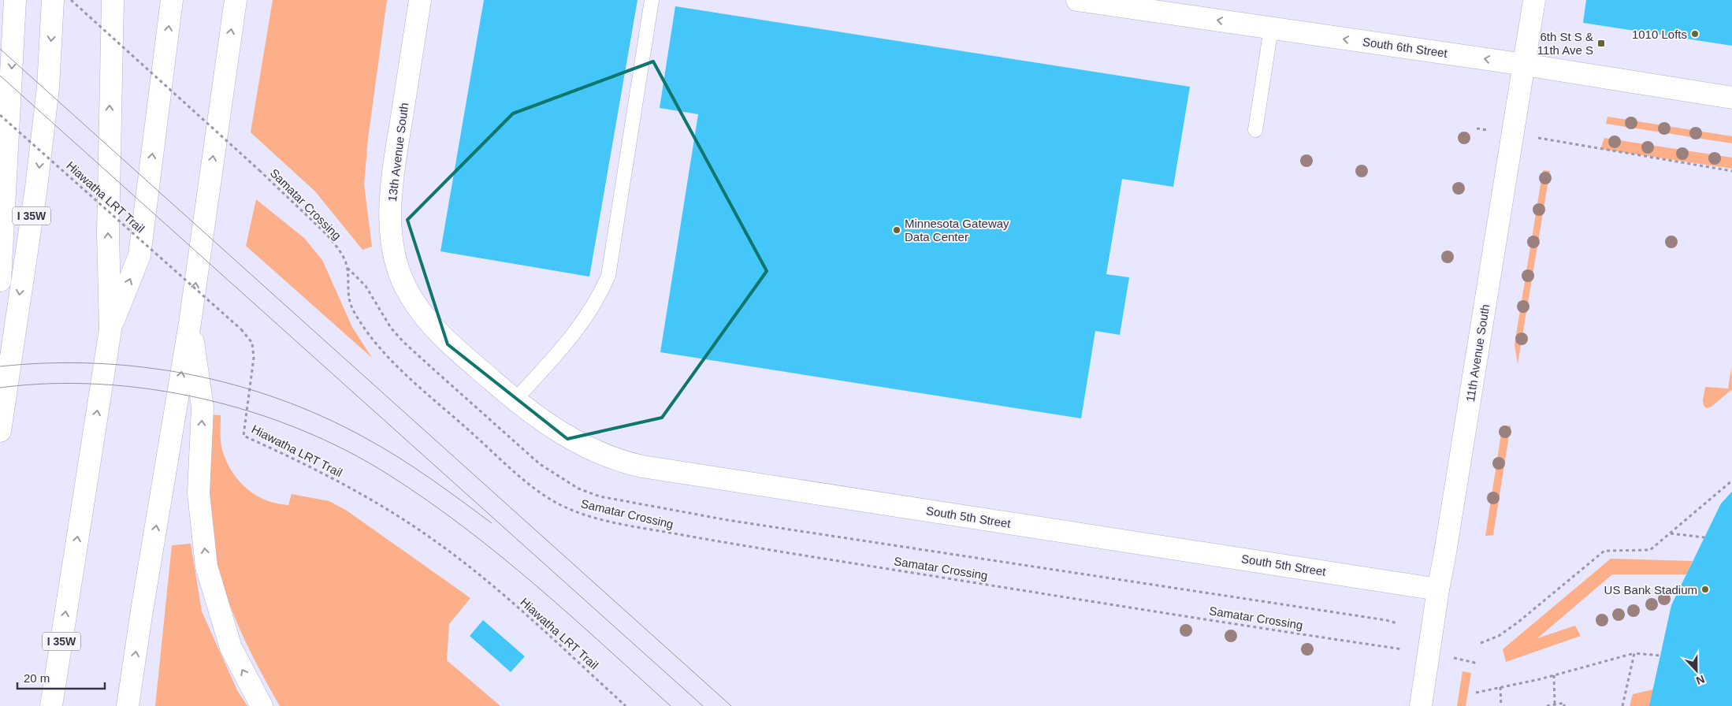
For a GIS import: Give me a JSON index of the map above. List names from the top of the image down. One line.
{"streets":{"main road":["South 6th Street","13th Avenue South","I 35W","11th Avenue South","South 5th Street"],"path":["Hiawatha LRT Trail","Samatar Crossing"]},"crossings":[["South 6th Street","11th Avenue South"],["13th Avenue South","South 5th Street"],["11th Avenue South","South 5th Street"]],"one_way":["South 6th Street"],"places":{"other":["1010 Lofts","Minnesota Gateway Data Center","US Bank Stadium"],"transit":["6th St S & 11th Ave S"]},"scale_bar":"20 m","north":"bottom"}
